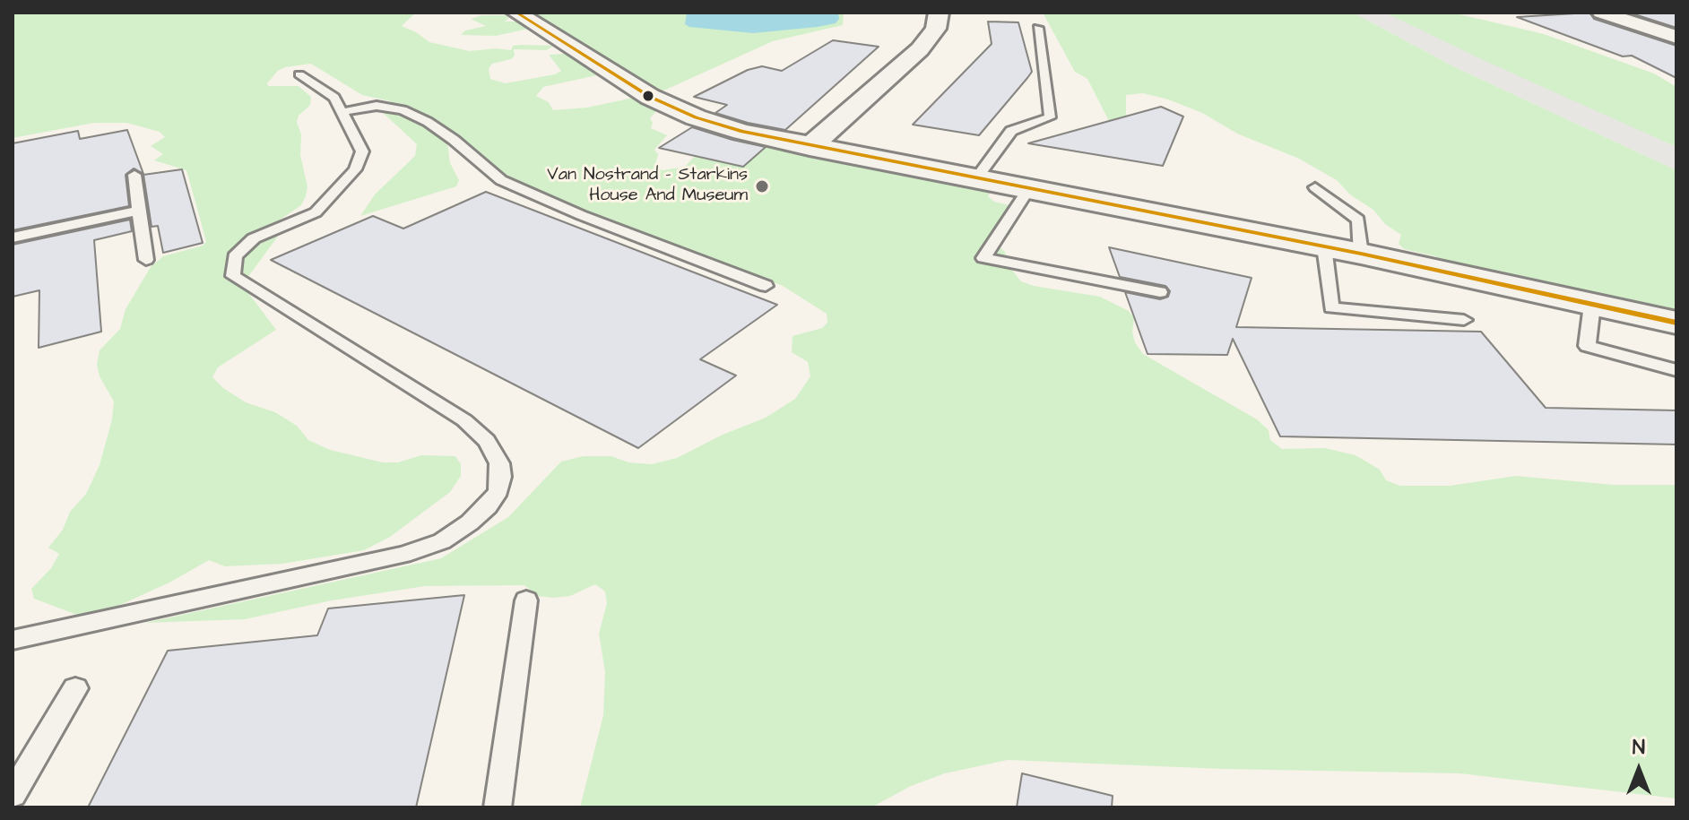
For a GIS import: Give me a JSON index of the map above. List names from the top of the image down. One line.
{"places":["Van Nostrand - Starkins House And Museum"],"north":"top"}
